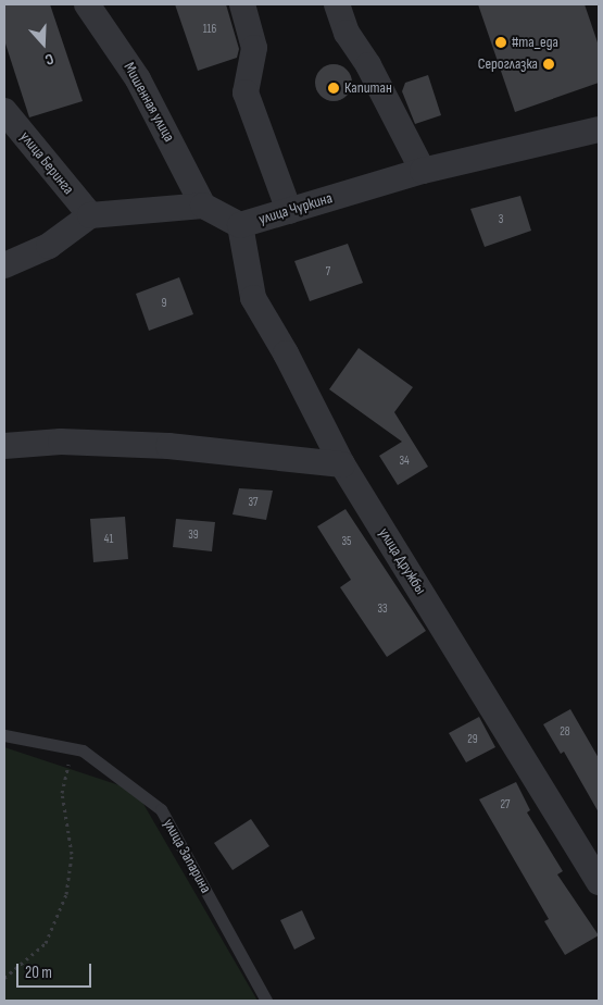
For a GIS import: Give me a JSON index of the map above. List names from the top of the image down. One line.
{"streets":{"street":["Мишенная улица","улица Беринга","улица Чуркина","улица Дружбы"],"lane":["улица Запарина"]},"crossings":[["Мишенная улица","улица Чуркина"],["улица Чуркина","улица Дружбы"]],"places":["#та_еда","Сероглазка","Капитан"],"house_numbers":["116","3","7","9","34","37","39","41","35","33","28","29","27"],"scale_bar":"20 m","north":"bottom"}
